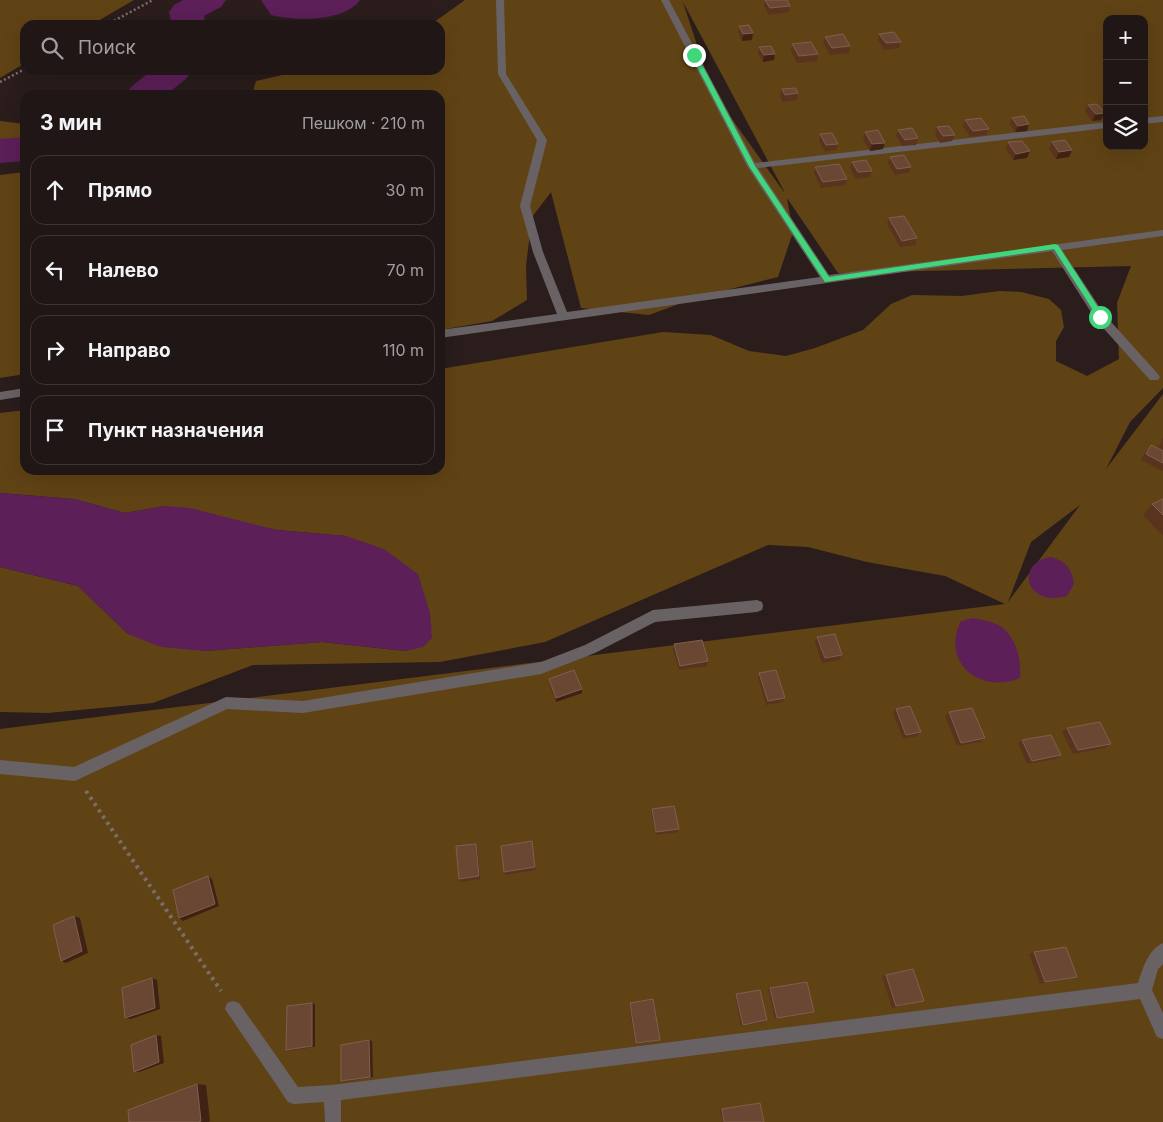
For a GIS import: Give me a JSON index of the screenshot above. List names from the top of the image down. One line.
{"page":{"map_buttons":["+","−"],"search":"Поиск","heading":["3 мин","Пешком · 210 m"],"list":[["Прямо","30 m"],["Налево","70 m"],["Направо","110 m"],"Пункт назначения"]}}
